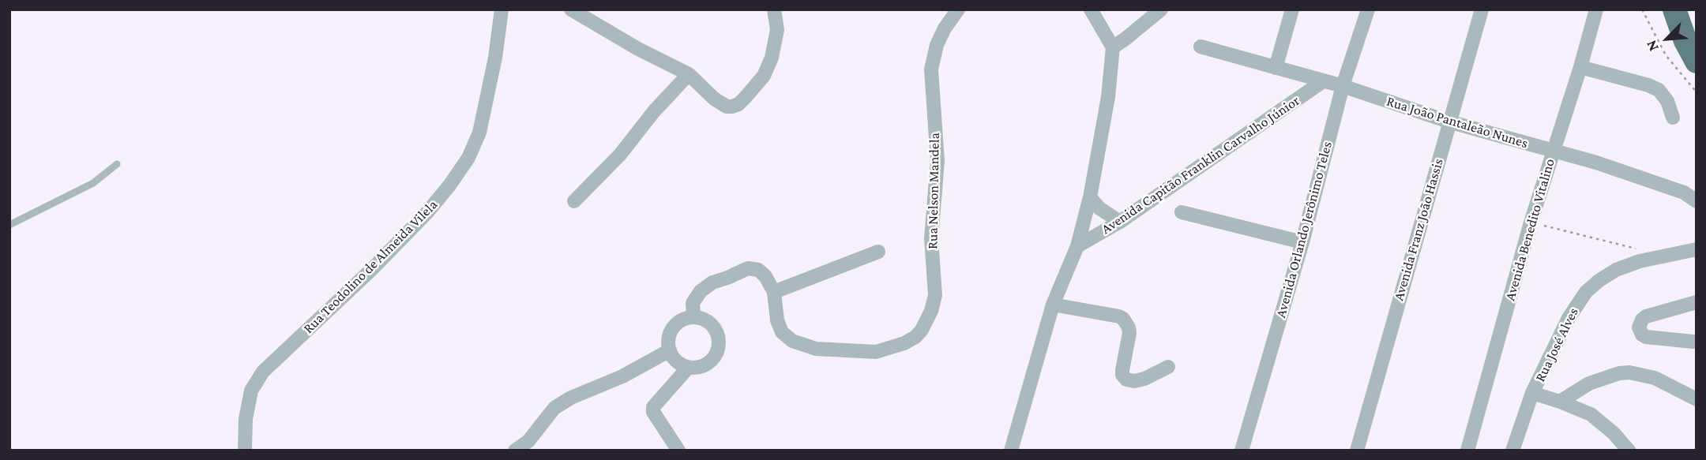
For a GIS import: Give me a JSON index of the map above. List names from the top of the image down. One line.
{"streets":{"street":["Rua João Pantaleão Nunes","Avenida Capitão Franklin Carvalho Júnior","Rua Nelson Mandela","Avenida Orlando Jerônimo Teles","Avenida Franz João Hassis","Avenida Benedito Vitalino","Rua Teodolino de Almeida Vilela","Rua José Alves"]},"crossings":[["Rua João Pantaleão Nunes","Avenida Capitão Franklin Carvalho Júnior"],["Rua João Pantaleão Nunes","Avenida Orlando Jerônimo Teles"],["Rua João Pantaleão Nunes","Avenida Franz João Hassis"],["Rua João Pantaleão Nunes","Avenida Benedito Vitalino"]],"north":"bottom left"}
